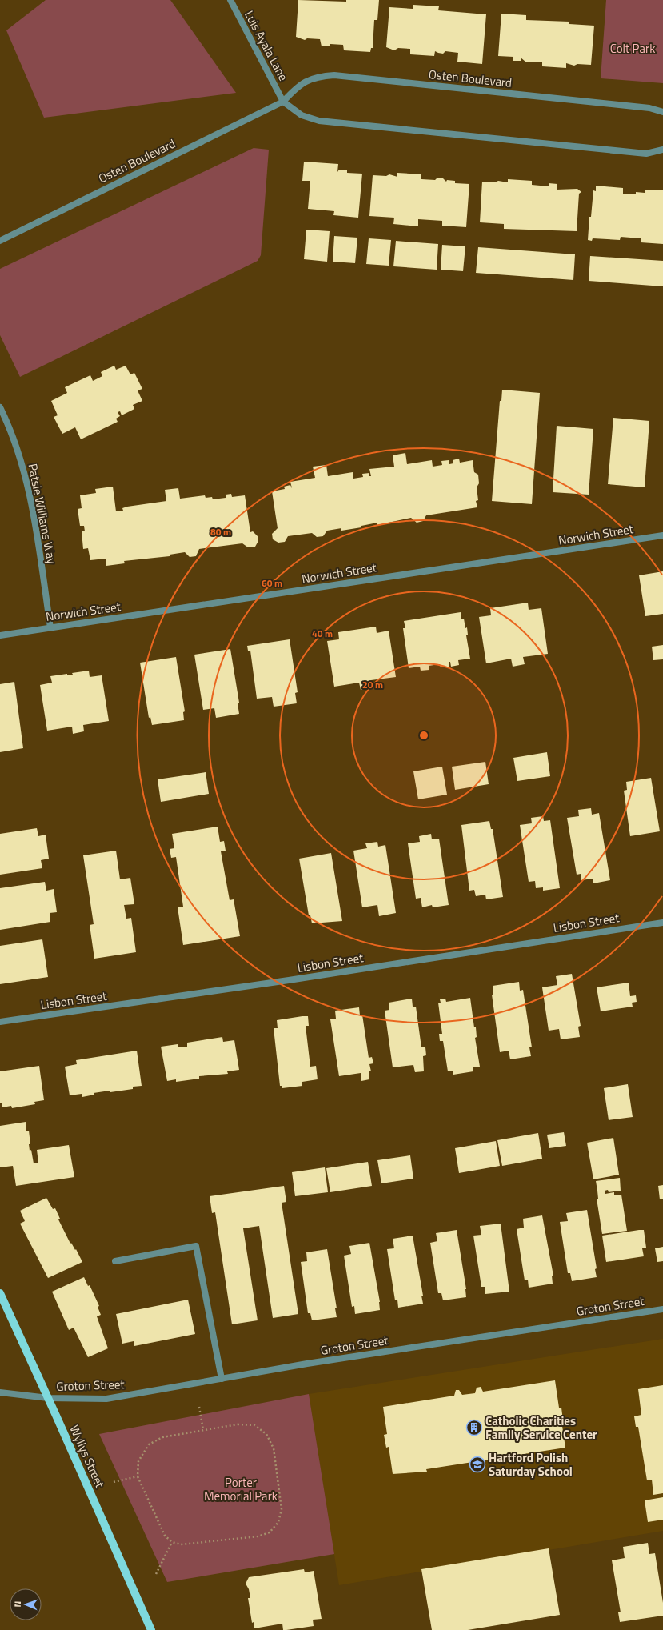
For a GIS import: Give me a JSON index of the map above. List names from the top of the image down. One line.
{"streets":{"main road":["Wyllys Street"],"street":["Luis Ayala Lane","Osten Boulevard","Patsie Williams Way","Norwich Street","Lisbon Street","Groton Street"]},"crossings":[["Luis Ayala Lane","Osten Boulevard"],["Patsie Williams Way","Norwich Street"],["Groton Street","Wyllys Street"]],"parks":["Colt Park","Porter Memorial Park"],"places":{"building":["Catholic Charities Family Service Center"],"school or university":["Hartford Polish Saturday School"]},"north":"left","rings":["80 m","60 m","40 m","20 m"]}
